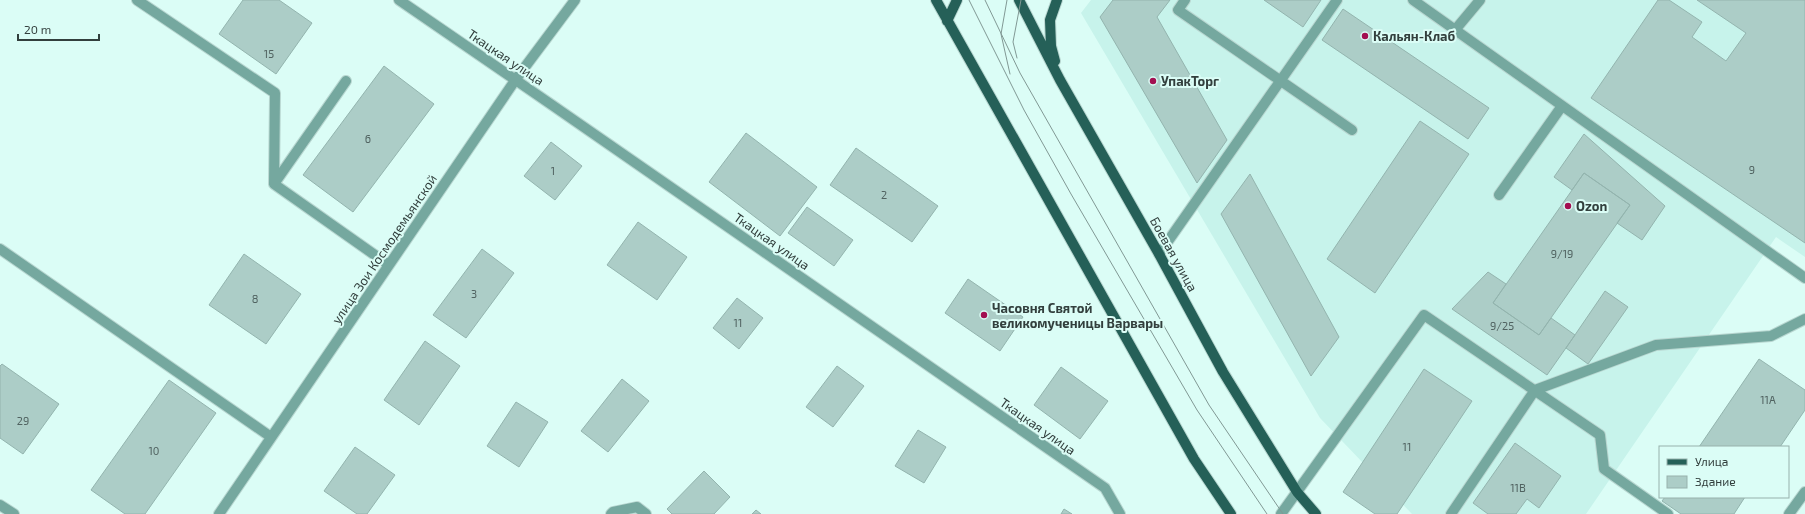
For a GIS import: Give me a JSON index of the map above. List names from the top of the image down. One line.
{"streets":{"main road":["Боевая улица"],"street":["Ткацкая улица","улица Зои Космодемьянской"]},"crossings":[["Ткацкая улица","улица Зои Космодемьянской"]],"places":["Кальян-Клаб","УпакТорг","Ozon","Часовня Святой великомученицы Варвары"],"house_numbers":["15","6","9","1","2","9/19","3","8","11","9/25","11А","29","11","10","11В"],"legend":["Улица","Здание"],"scale_bar":"20 m"}
